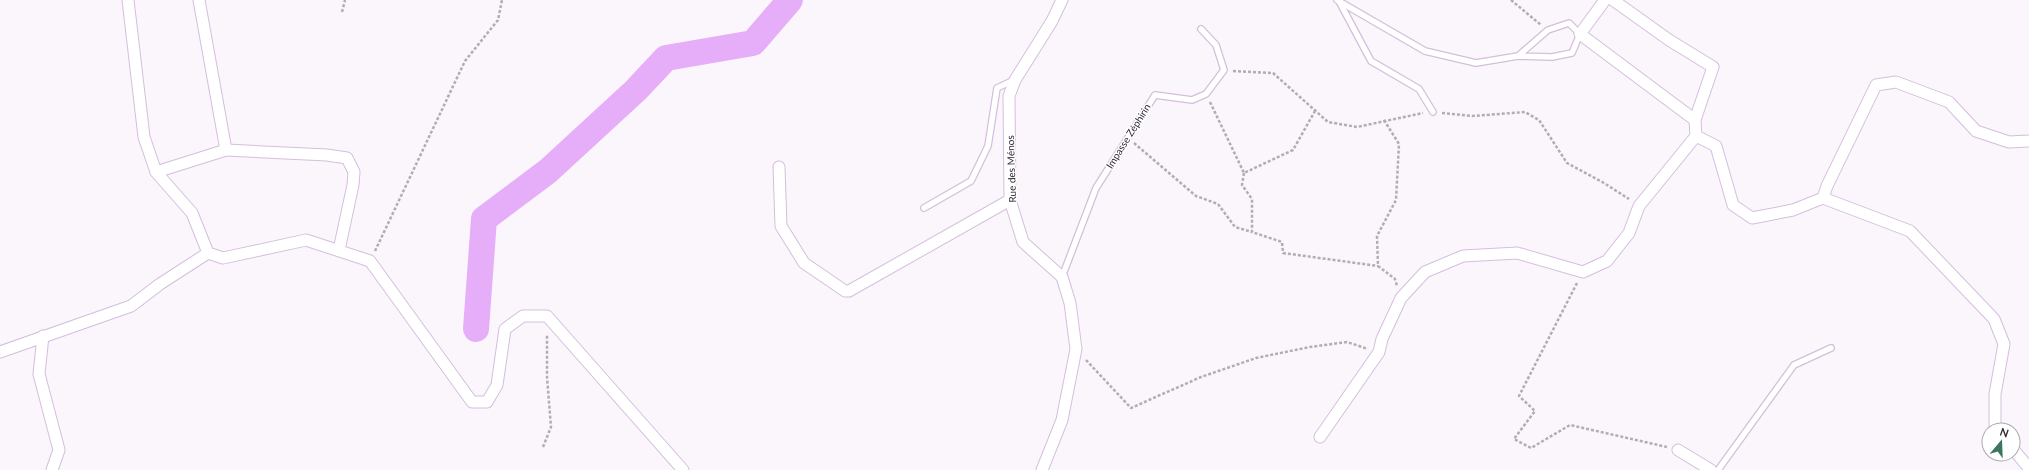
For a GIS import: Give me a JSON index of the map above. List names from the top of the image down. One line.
{"streets":{"street":["Rue des Ménos"],"lane":["Impasse Zéphirin"]},"crossings":[["Impasse Zéphirin","Rue des Ménos"]],"north":"top"}
